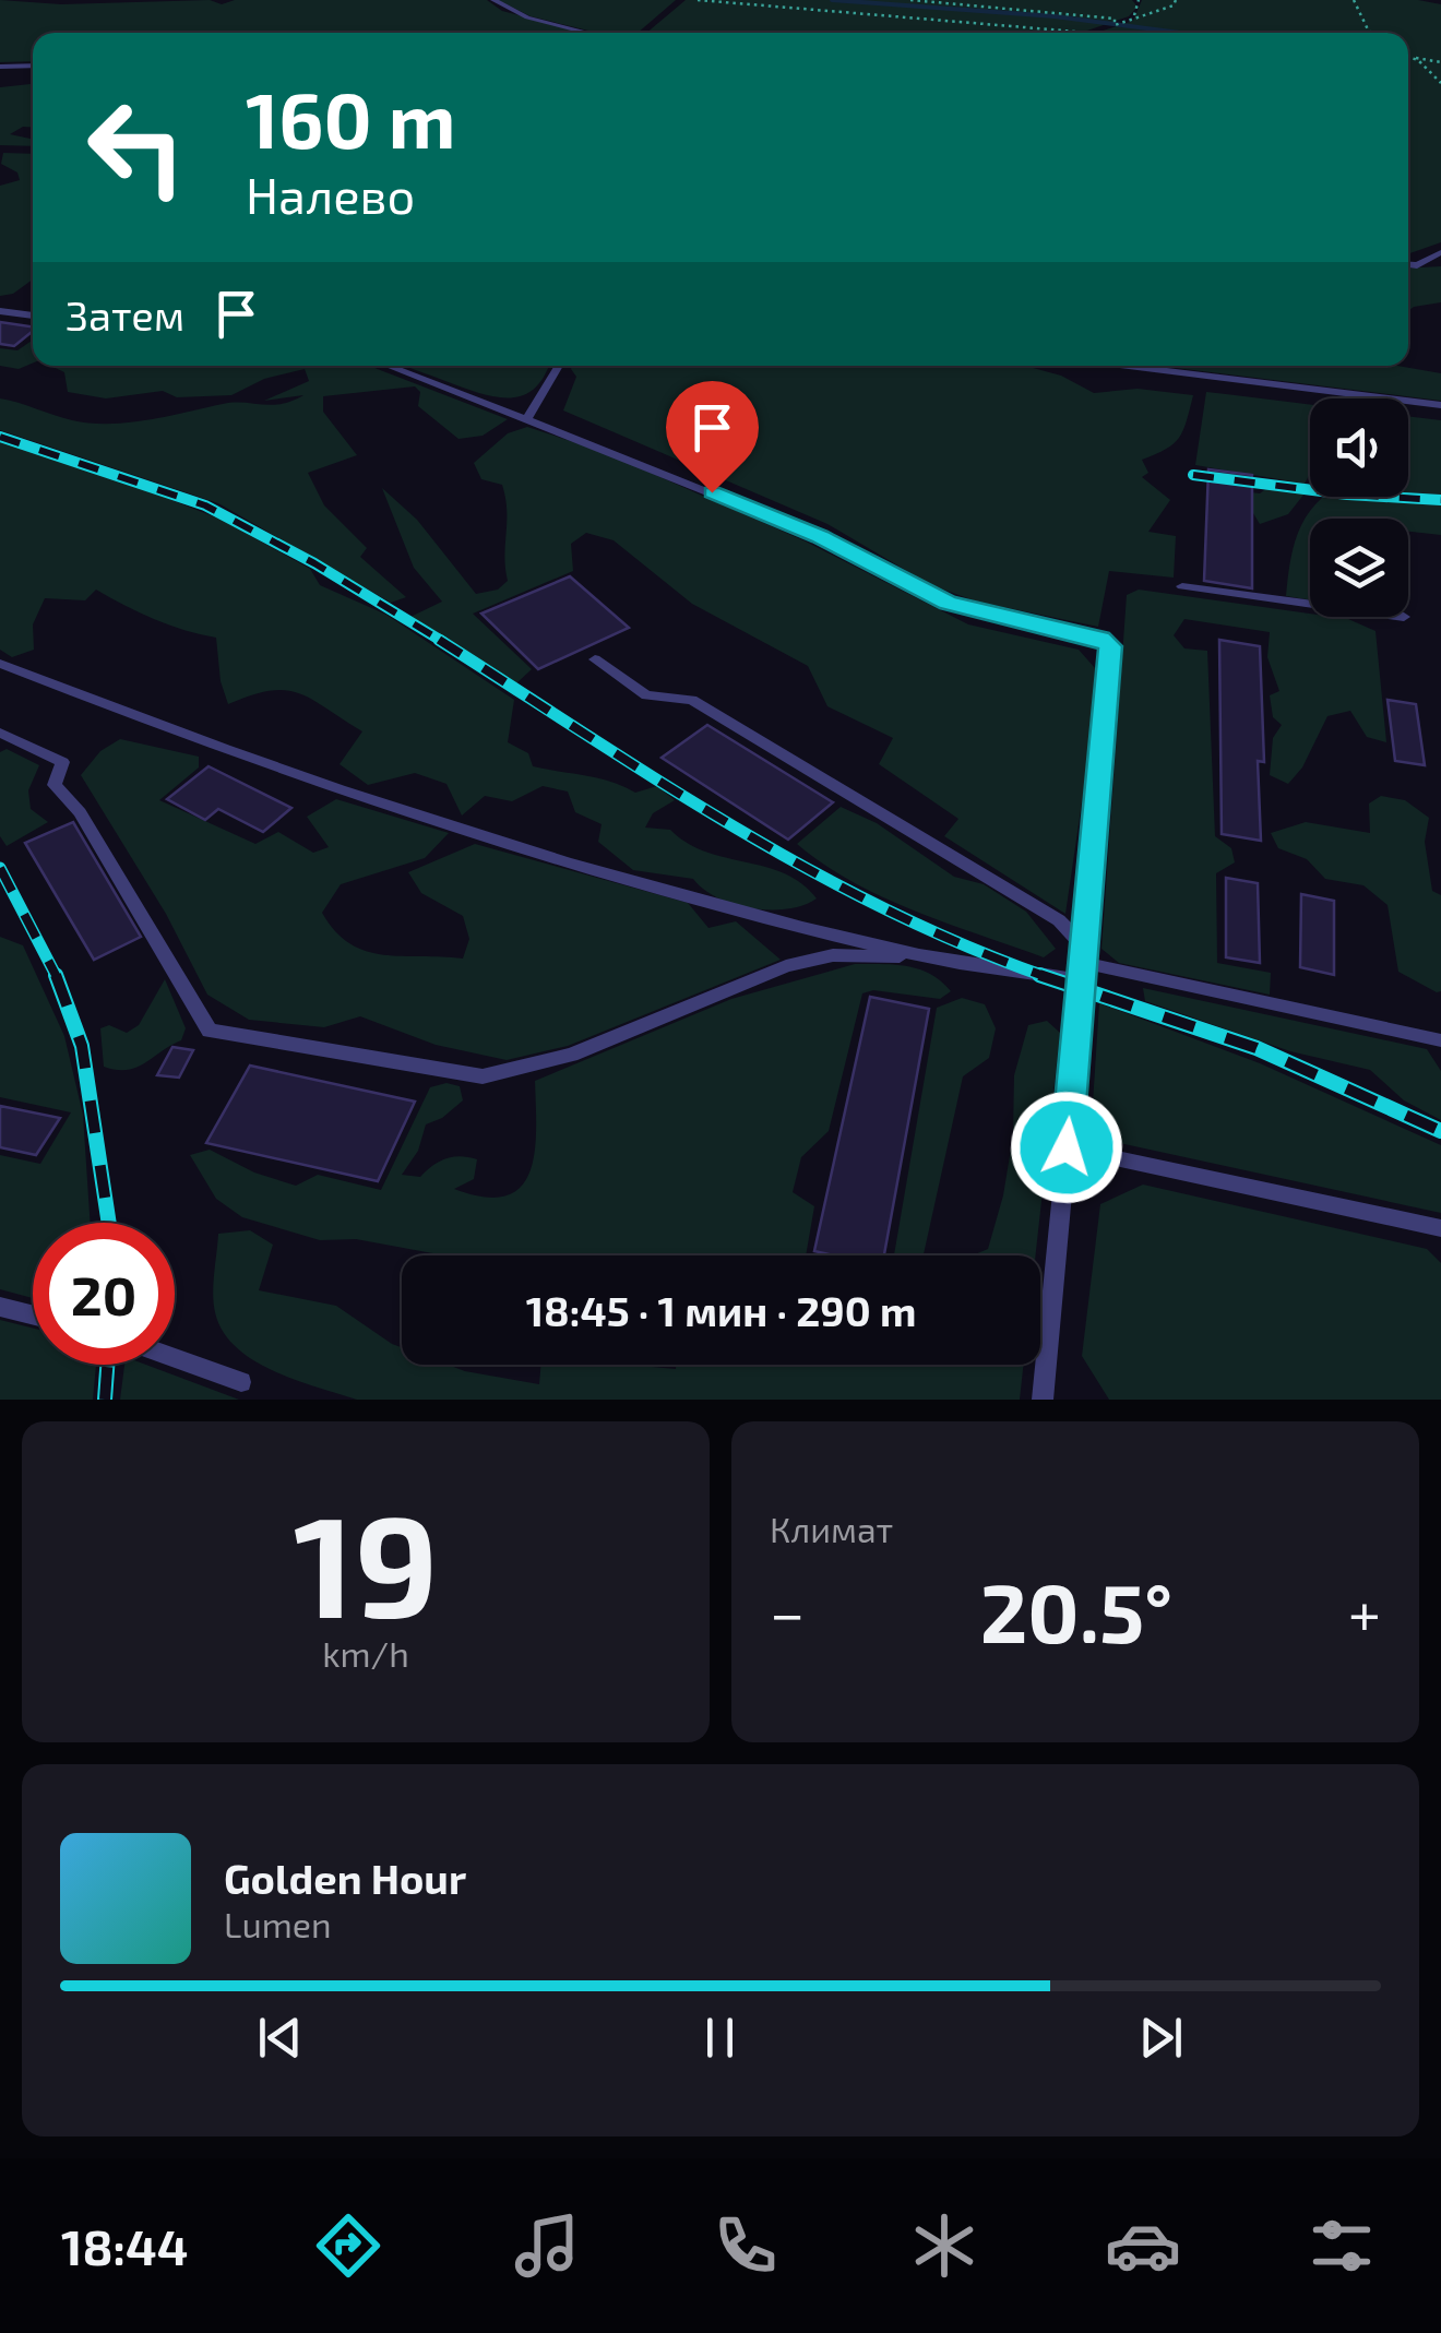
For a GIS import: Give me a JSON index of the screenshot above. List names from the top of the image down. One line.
{"page":{"turn":["160 m","Налево"],"then":"Затем","limit":"20","trip":"18:45 · 1 мин · 290 m","tile":[["19","km/h"],"Климат"],"heat":["−","20.5°","+"],"song":["Golden Hour","Lumen"],"tabs":"18:44"}}
